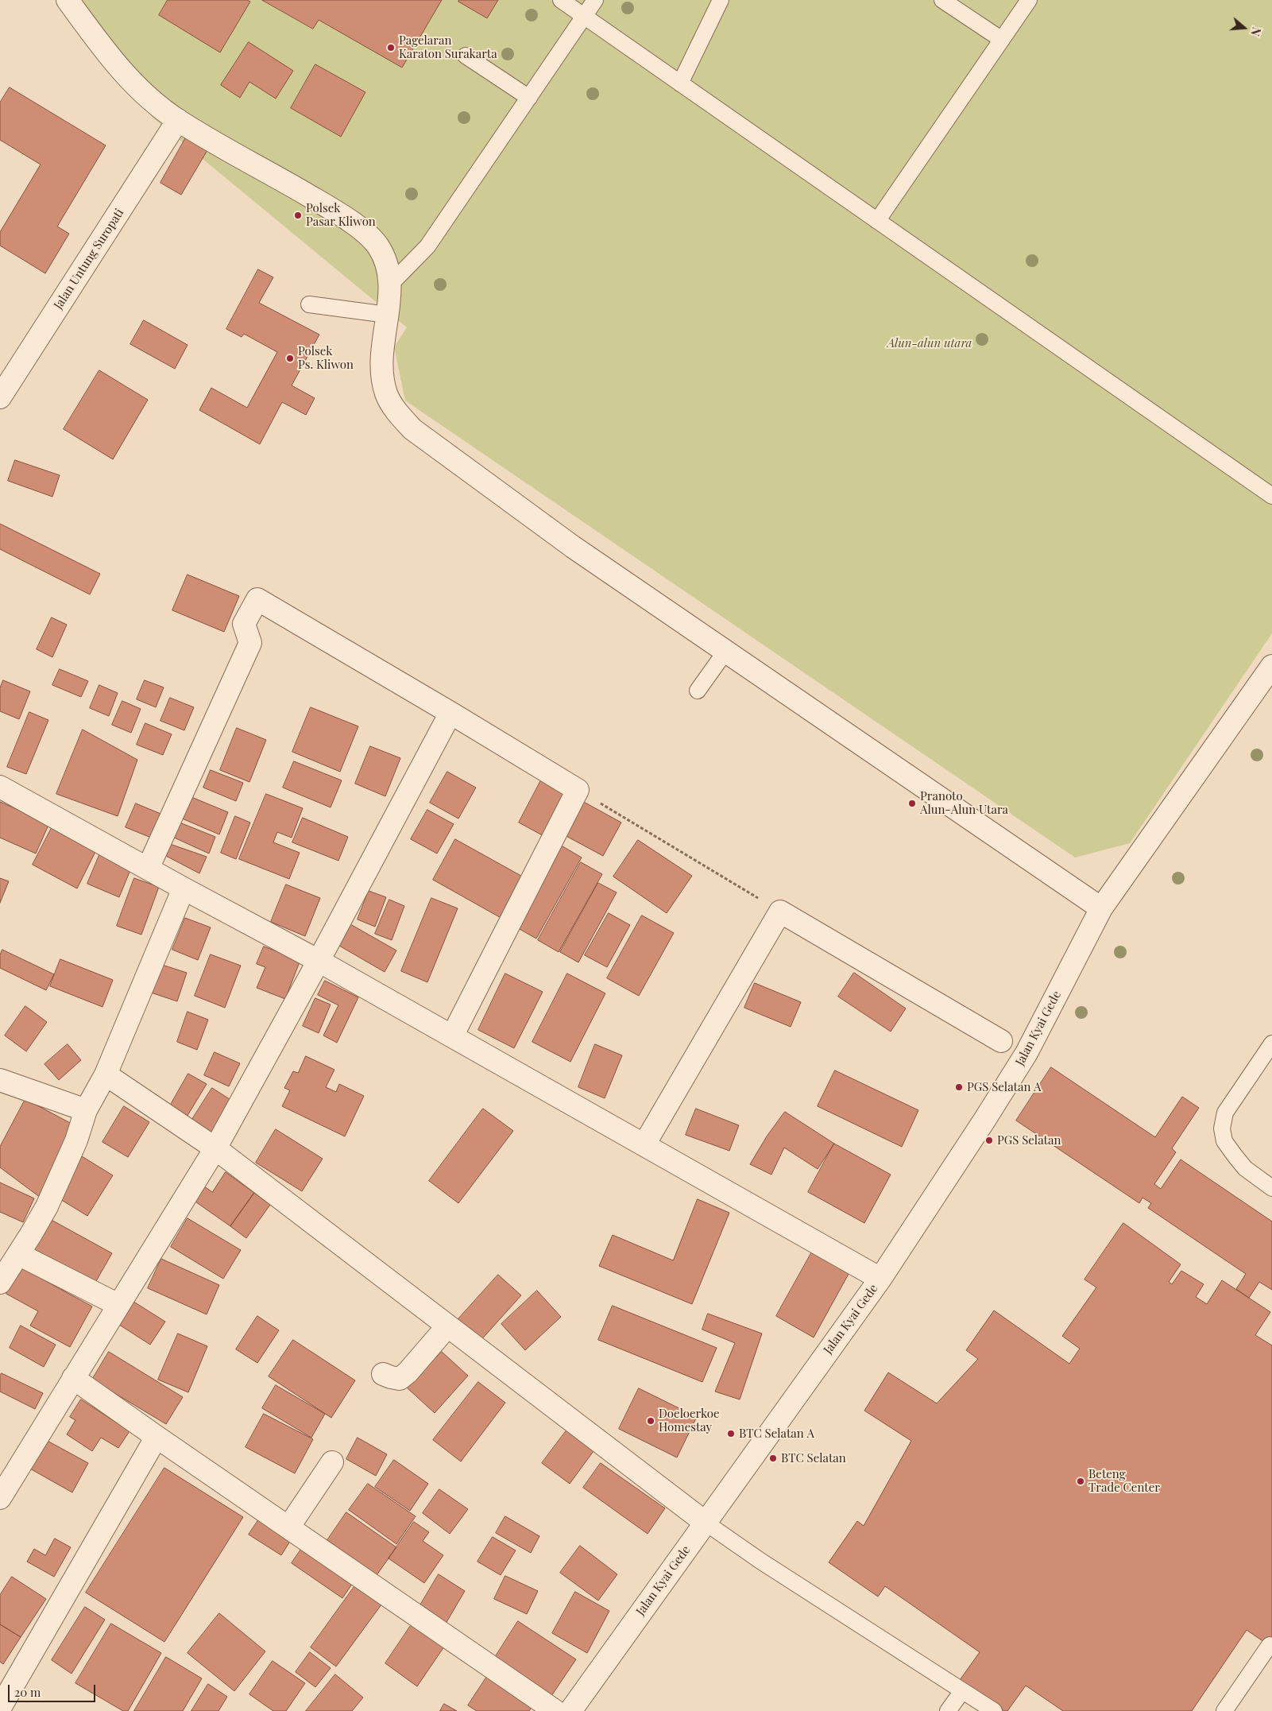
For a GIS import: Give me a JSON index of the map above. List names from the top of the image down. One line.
{"streets":{"street":["Jalan Untung Suropati","Jalan Kyai Gede"]},"parks":["Alun-alun utara"],"places":["Pagelaran Karaton Surakarta","Polsek Pasar Kliwon","Polsek Ps. Kliwon","Pranoto Alun-Alun Utara","PGS Selatan A","PGS Selatan","Doeloerkoe Homestay","BTC Selatan A","BTC Selatan","Beteng Trade Center"],"scale_bar":"20 m","north":"right"}
